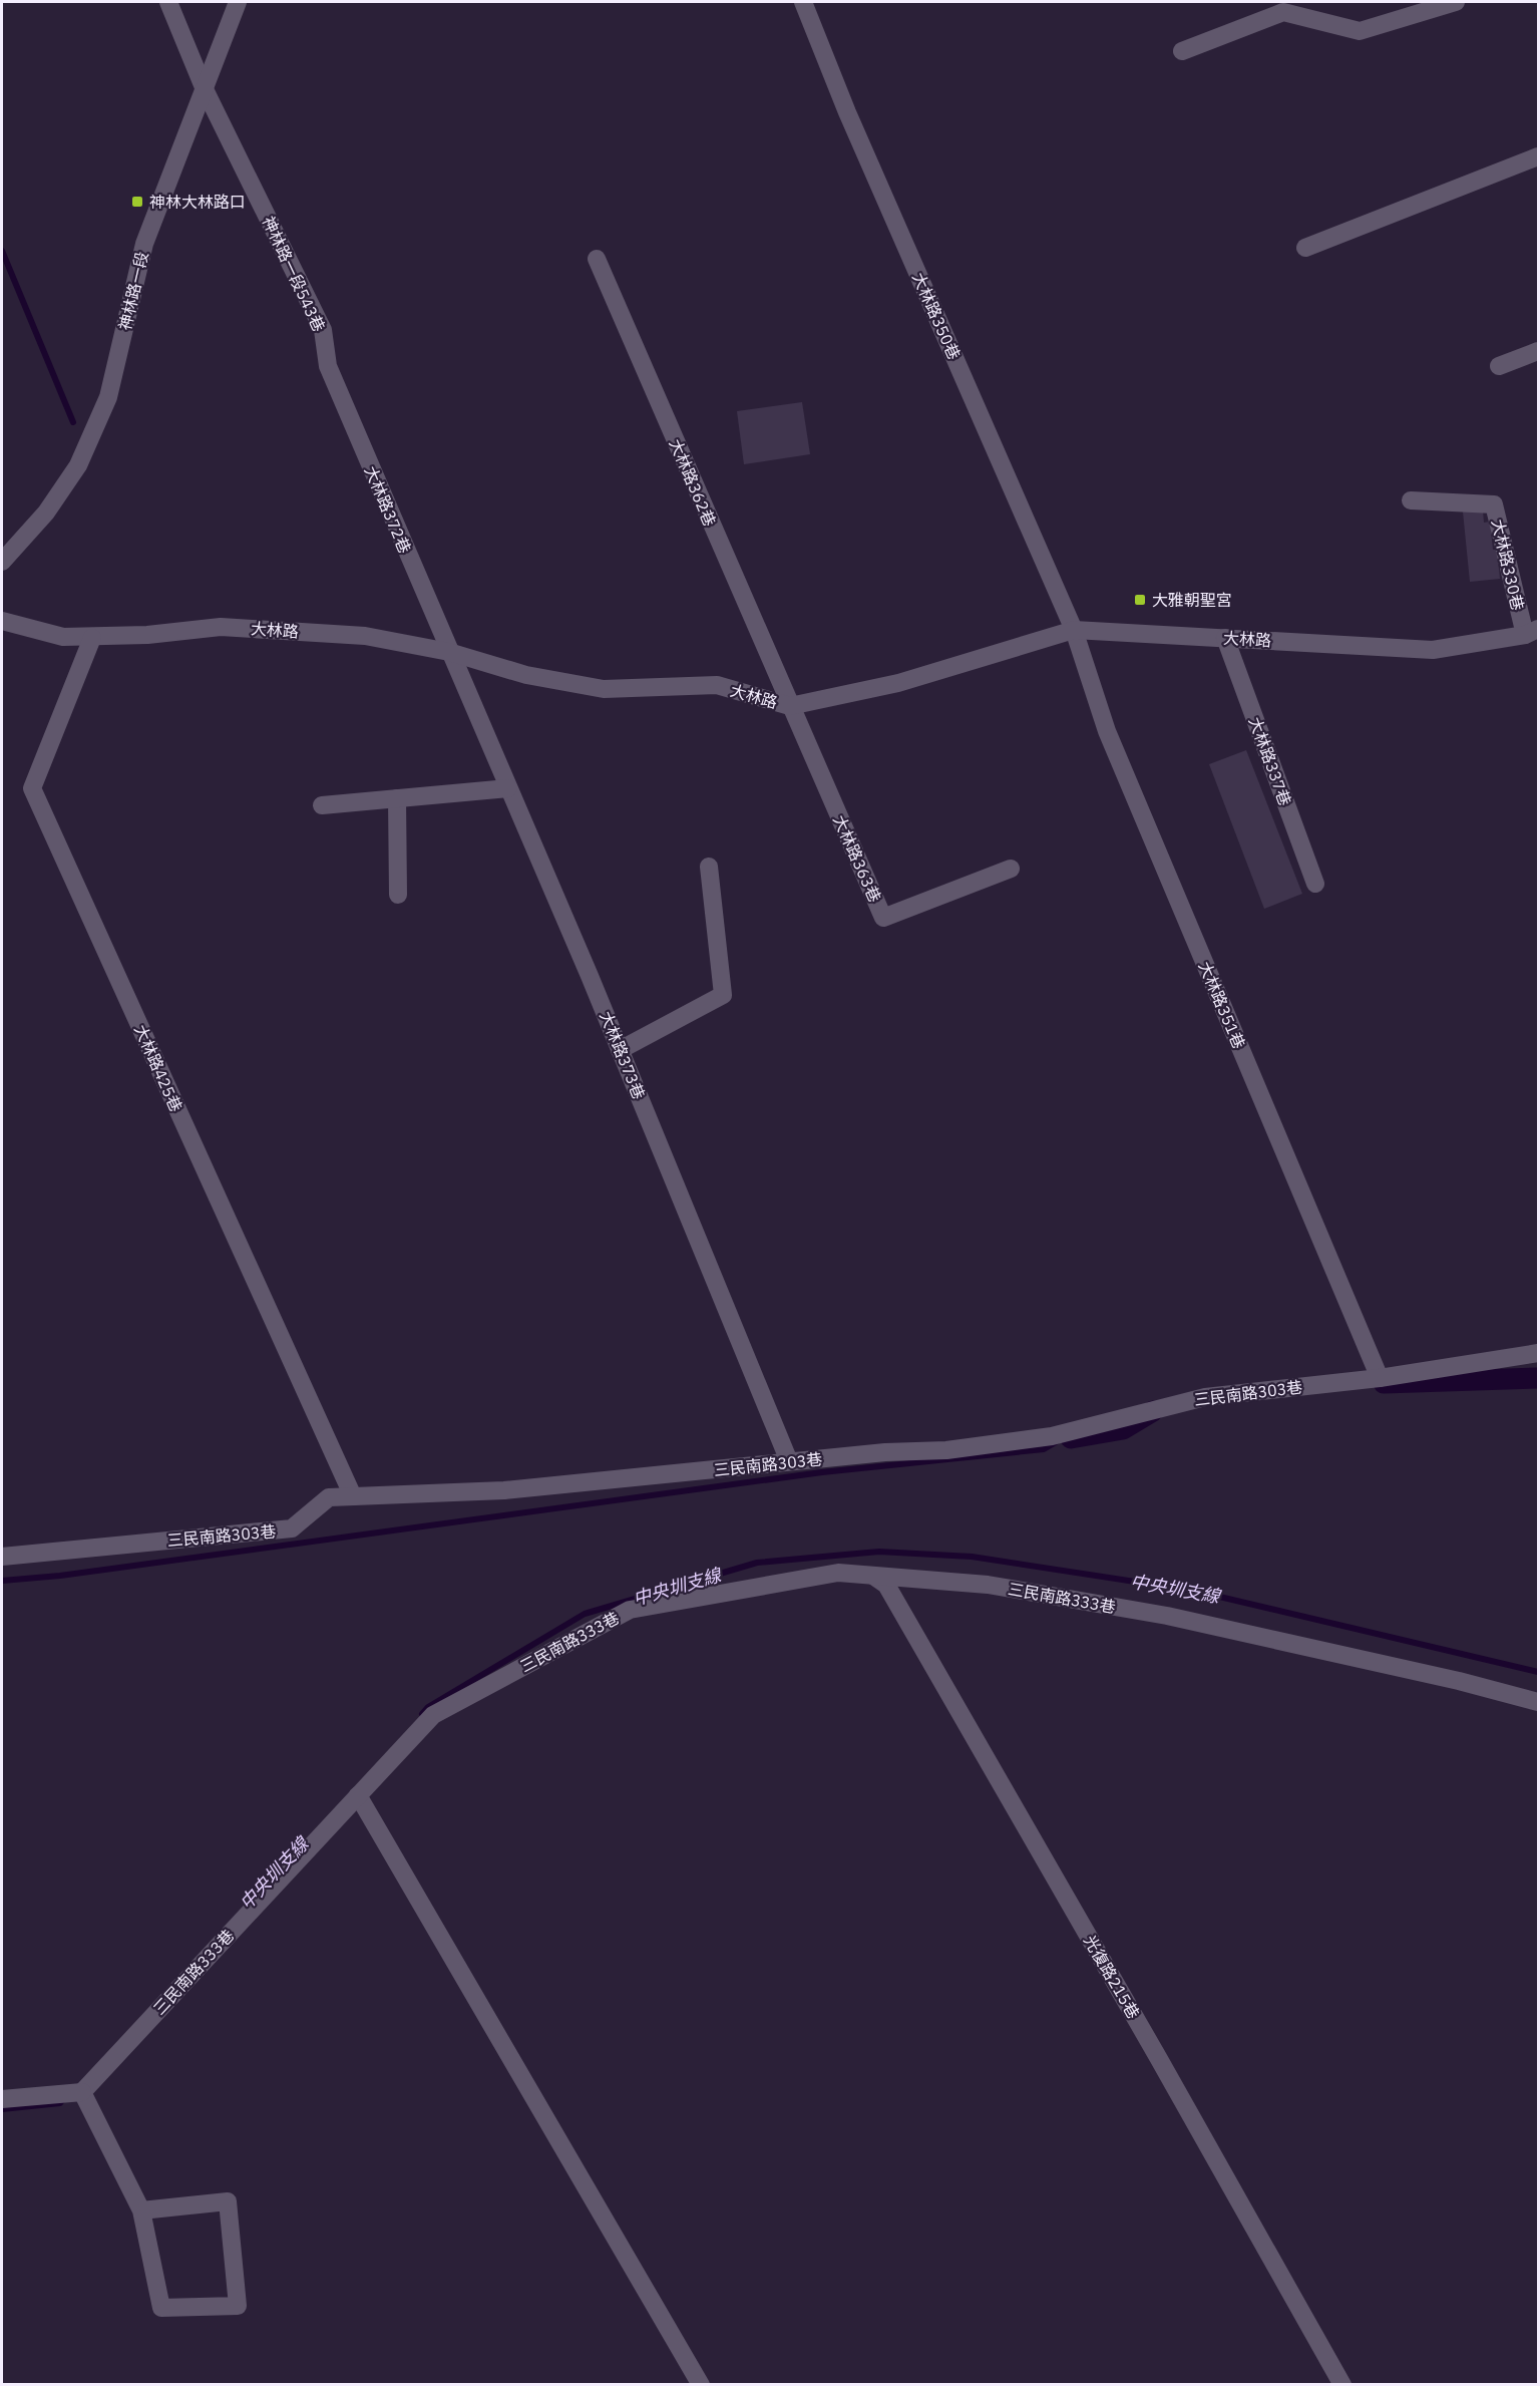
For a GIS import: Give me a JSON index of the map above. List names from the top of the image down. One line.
{"streets":{"street":["神林路一段543巷","神林路一段","大林路350巷","大林路362巷","大林路372巷","大林路330巷","大林路","大林路337巷","大林路363巷","大林路351巷","大林路373巷","大林路425巷","三民南路303巷","三民南路333巷","光復路215巷"]},"crossings":[["神林路一段543巷","神林路一段"],["神林路一段543巷","大林路372巷"],["大林路350巷","大林路"],["大林路350巷","大林路351巷"],["大林路362巷","大林路"],["大林路362巷","大林路363巷"],["大林路372巷","大林路"],["大林路372巷","大林路373巷"],["大林路330巷","大林路"],["大林路","大林路337巷"],["大林路","大林路363巷"],["大林路","大林路351巷"],["大林路","大林路373巷"],["大林路","大林路425巷"],["大林路351巷","三民南路303巷"],["大林路373巷","三民南路303巷"],["大林路425巷","三民南路303巷"],["三民南路333巷","光復路215巷"]],"water":["中央圳支線"],"places":{"transit":["神林大林路口","大雅朝聖宮"]}}
